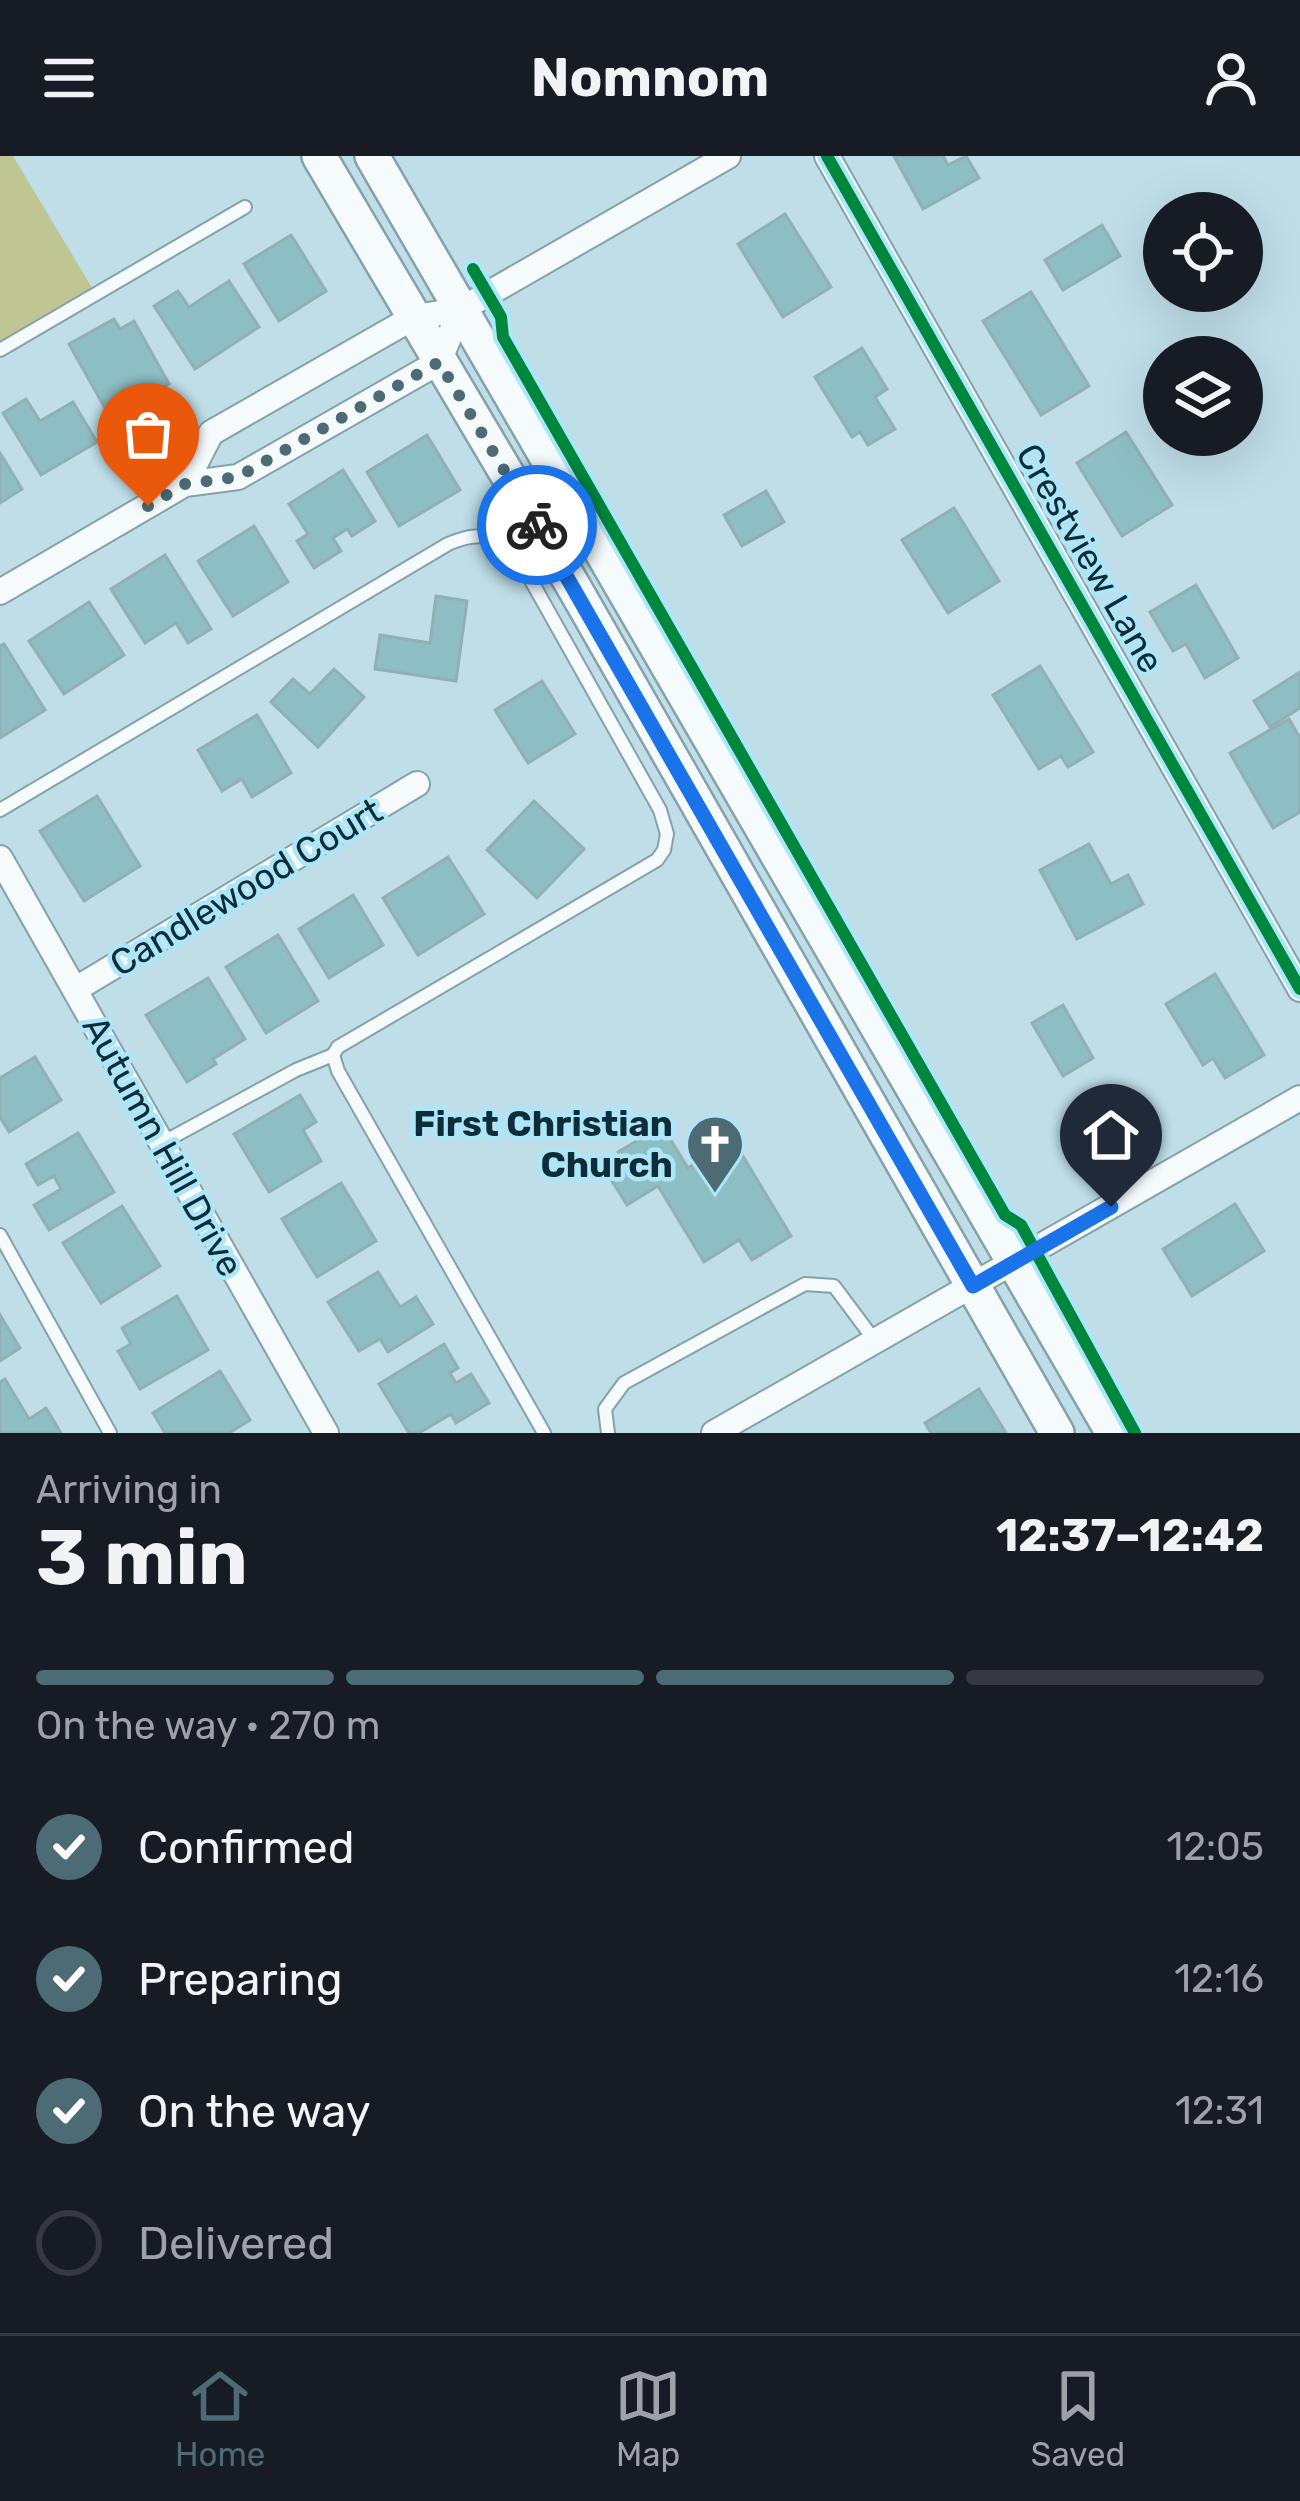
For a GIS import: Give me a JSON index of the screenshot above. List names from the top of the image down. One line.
{"streets":{"street":["Crestview Lane","Candlewood Court","Autumn Hill Drive"]},"crossings":[["Candlewood Court","Autumn Hill Drive"]],"places":{"church":["First Christian Church"]},"page":{"header":"Nomnom","heading":["3 min","Arriving in","12:37–12:42"],"bar":"On the way · 270 m","list":[["Confirmed","12:05"],["Preparing","12:16"],["On the way","12:31"],"Delivered"],"tabs":["Home","Map","Saved"]}}
